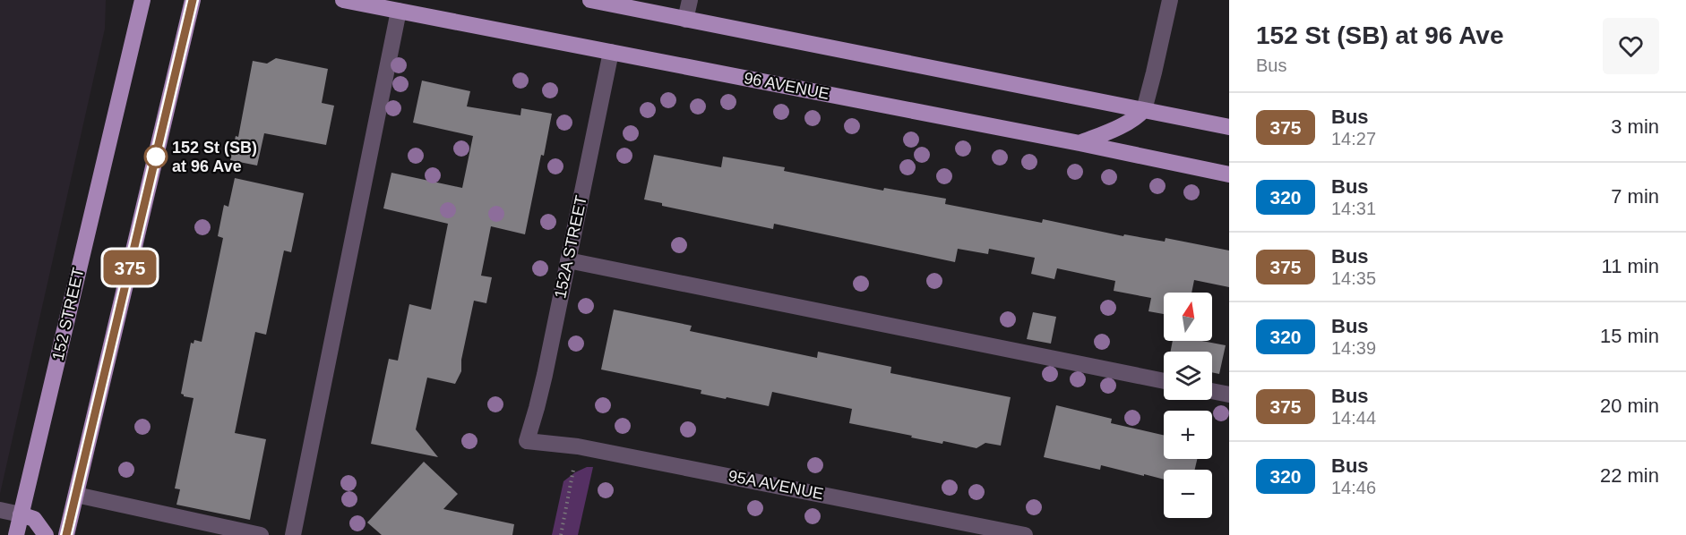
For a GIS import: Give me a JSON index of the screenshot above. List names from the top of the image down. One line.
{"streets":{"main road":["96 AVENUE","152 STREET"],"street":["152A STREET","95A AVENUE"]},"crossings":[["96 AVENUE","152A STREET"],["152A STREET","95A AVENUE"]],"places":["152 St (SB) at 96 Ave"],"lines":["bus line 375"],"north":"top","page":{"on_map":"375","heading":["152 St (SB) at 96 Ave","Bus"],"list":[{"mark":"375","name":"Bus","note":"14:27","value":"3 min"},{"mark":"320","name":"Bus","note":"14:31","value":"7 min"},{"mark":"375","name":"Bus","note":"14:35","value":"11 min"},{"mark":"320","name":"Bus","note":"14:39","value":"15 min"},{"mark":"375","name":"Bus","note":"14:44","value":"20 min"},{"mark":"320","name":"Bus","note":"14:46","value":"22 min"}],"map_buttons":["+","−"]}}
